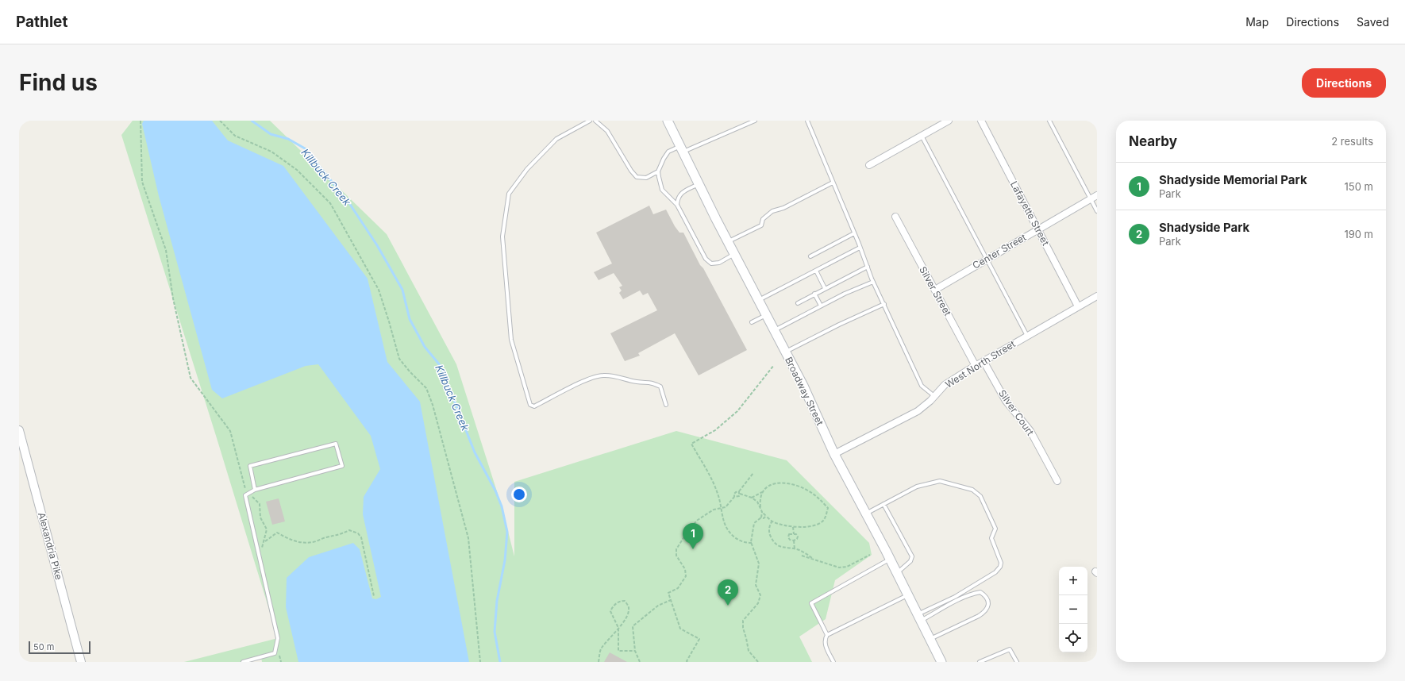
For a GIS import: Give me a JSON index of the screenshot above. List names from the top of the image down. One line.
{"streets":{"main road":["Broadway Street"],"street":["Lafayette Street","Center Street","Silver Street","West North Street","Silver Court","Alexandria Pike"]},"crossings":[["Lafayette Street","Center Street"],["Lafayette Street","West North Street"],["Center Street","Silver Street"],["Silver Street","West North Street"],["West North Street","Broadway Street"],["West North Street","Silver Court"]],"water":["Killbuck Creek"],"scale_bar":"50 m","page":{"header":"Pathlet","nav":["Map","Directions","Saved"],"buttons":"Directions","title":"Find us","heading":["Nearby","2 results"],"list":[{"mark":"1","name":"Shadyside Memorial Park","note":"Park","value":"150 m"},{"mark":"2","name":"Shadyside Park","note":"Park","value":"190 m"}],"pins":["1","2"],"map_buttons":["+","−"],"scale":"50 m"}}
